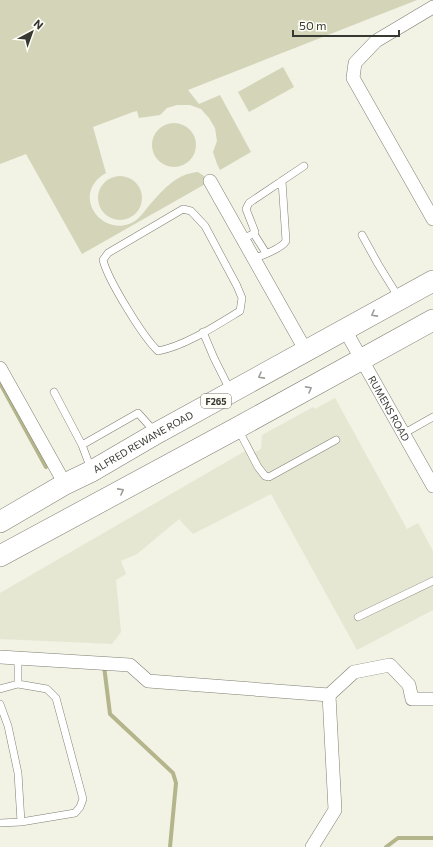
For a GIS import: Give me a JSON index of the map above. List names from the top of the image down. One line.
{"streets":{"main road":["F265","ALFRED REWANE ROAD"],"street":["RUMENS ROAD"]},"crossings":[["RUMENS ROAD","ALFRED REWANE ROAD"]],"scale_bar":"50 m","north":"top right"}
